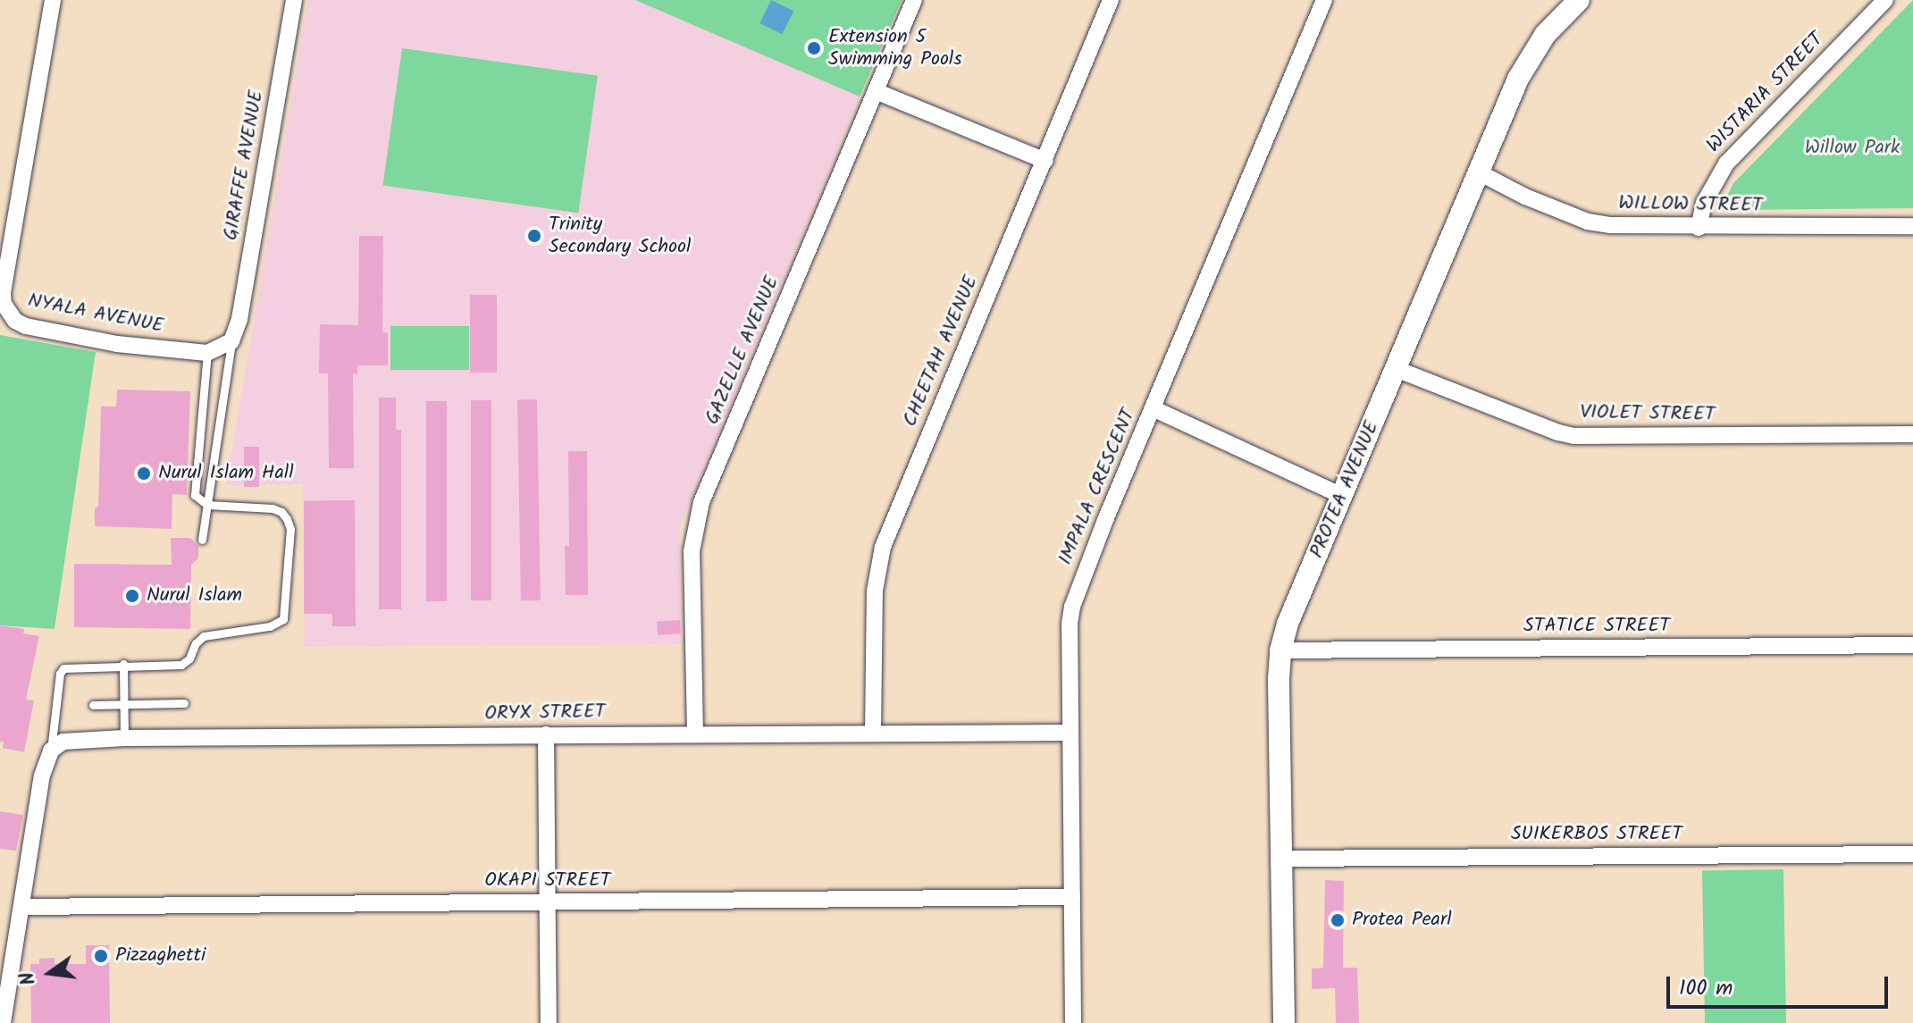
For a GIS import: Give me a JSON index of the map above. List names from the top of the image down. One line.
{"streets":{"street":["WISTARIA STREET","GIRAFFE AVENUE","WILLOW STREET","NYALA AVENUE","GAZELLE AVENUE","CHEETAH AVENUE","VIOLET STREET","IMPALA CRESCENT","PROTEA AVENUE","STATICE STREET","ORYX STREET","SUIKERBOS STREET","OKAPI STREET"]},"crossings":[["WISTARIA STREET","WILLOW STREET"],["WILLOW STREET","PROTEA AVENUE"],["GAZELLE AVENUE","ORYX STREET"],["CHEETAH AVENUE","ORYX STREET"],["VIOLET STREET","PROTEA AVENUE"],["IMPALA CRESCENT","ORYX STREET"],["IMPALA CRESCENT","OKAPI STREET"],["PROTEA AVENUE","STATICE STREET"],["PROTEA AVENUE","SUIKERBOS STREET"]],"parks":["Willow Park"],"places":["Extension 5 Swimming Pools","Trinity Secondary School","Nurul Islam Hall","Nurul Islam","Protea Pearl","Pizzaghetti"],"scale_bar":"100 m","north":"left"}
